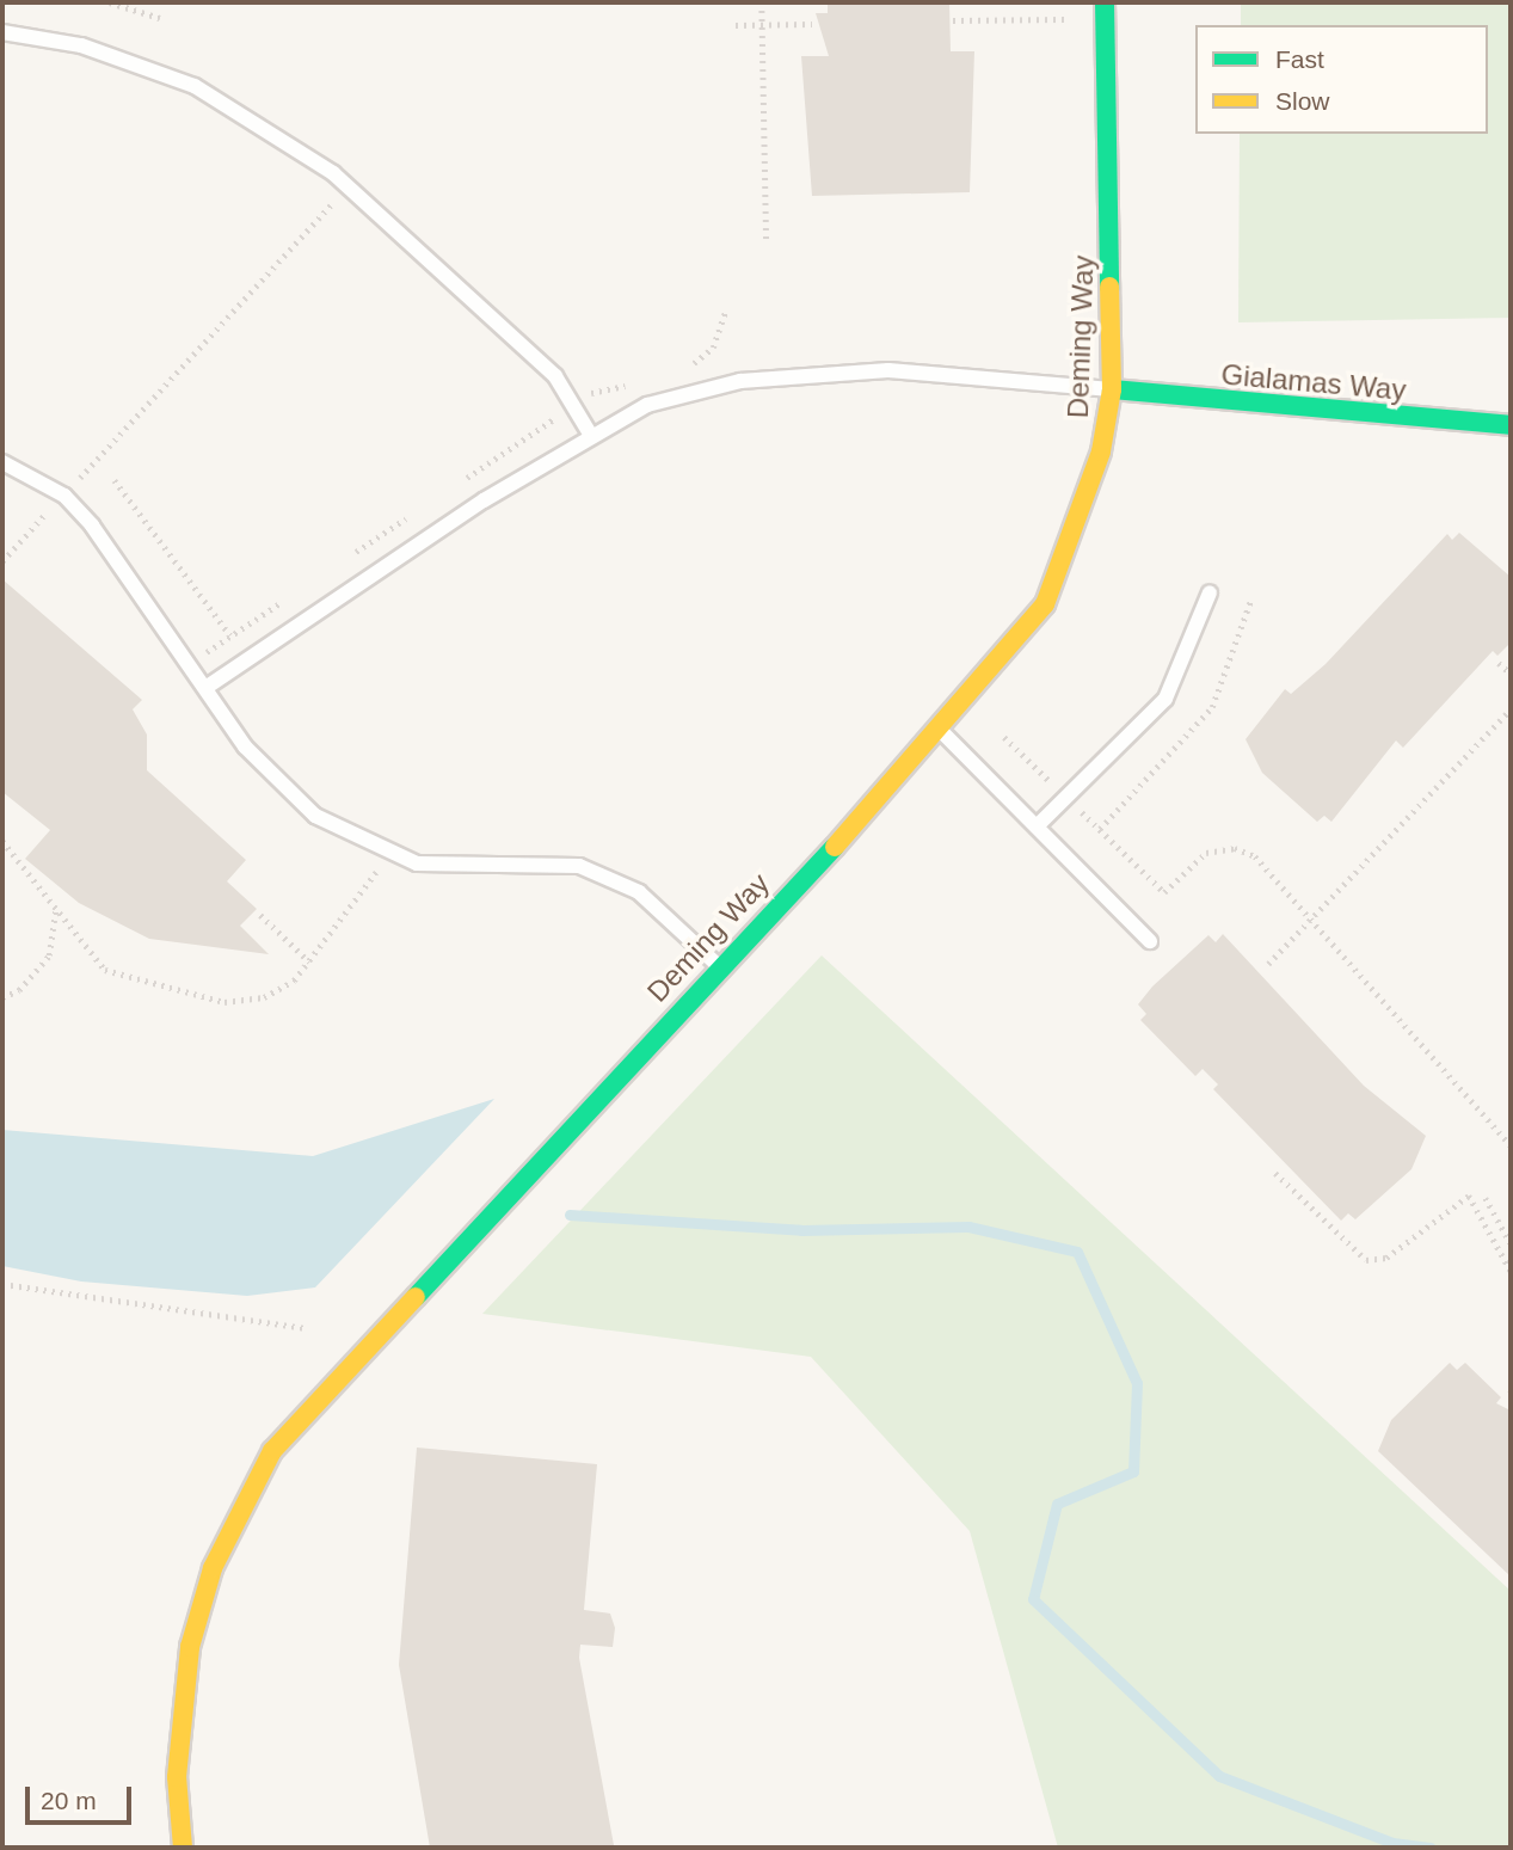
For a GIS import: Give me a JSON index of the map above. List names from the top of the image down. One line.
{"streets":{"street":["Deming Way","Gialamas Way"]},"crossings":[["Deming Way","Gialamas Way"]],"legend":["Fast","Slow"],"scale_bar":"20 m"}
